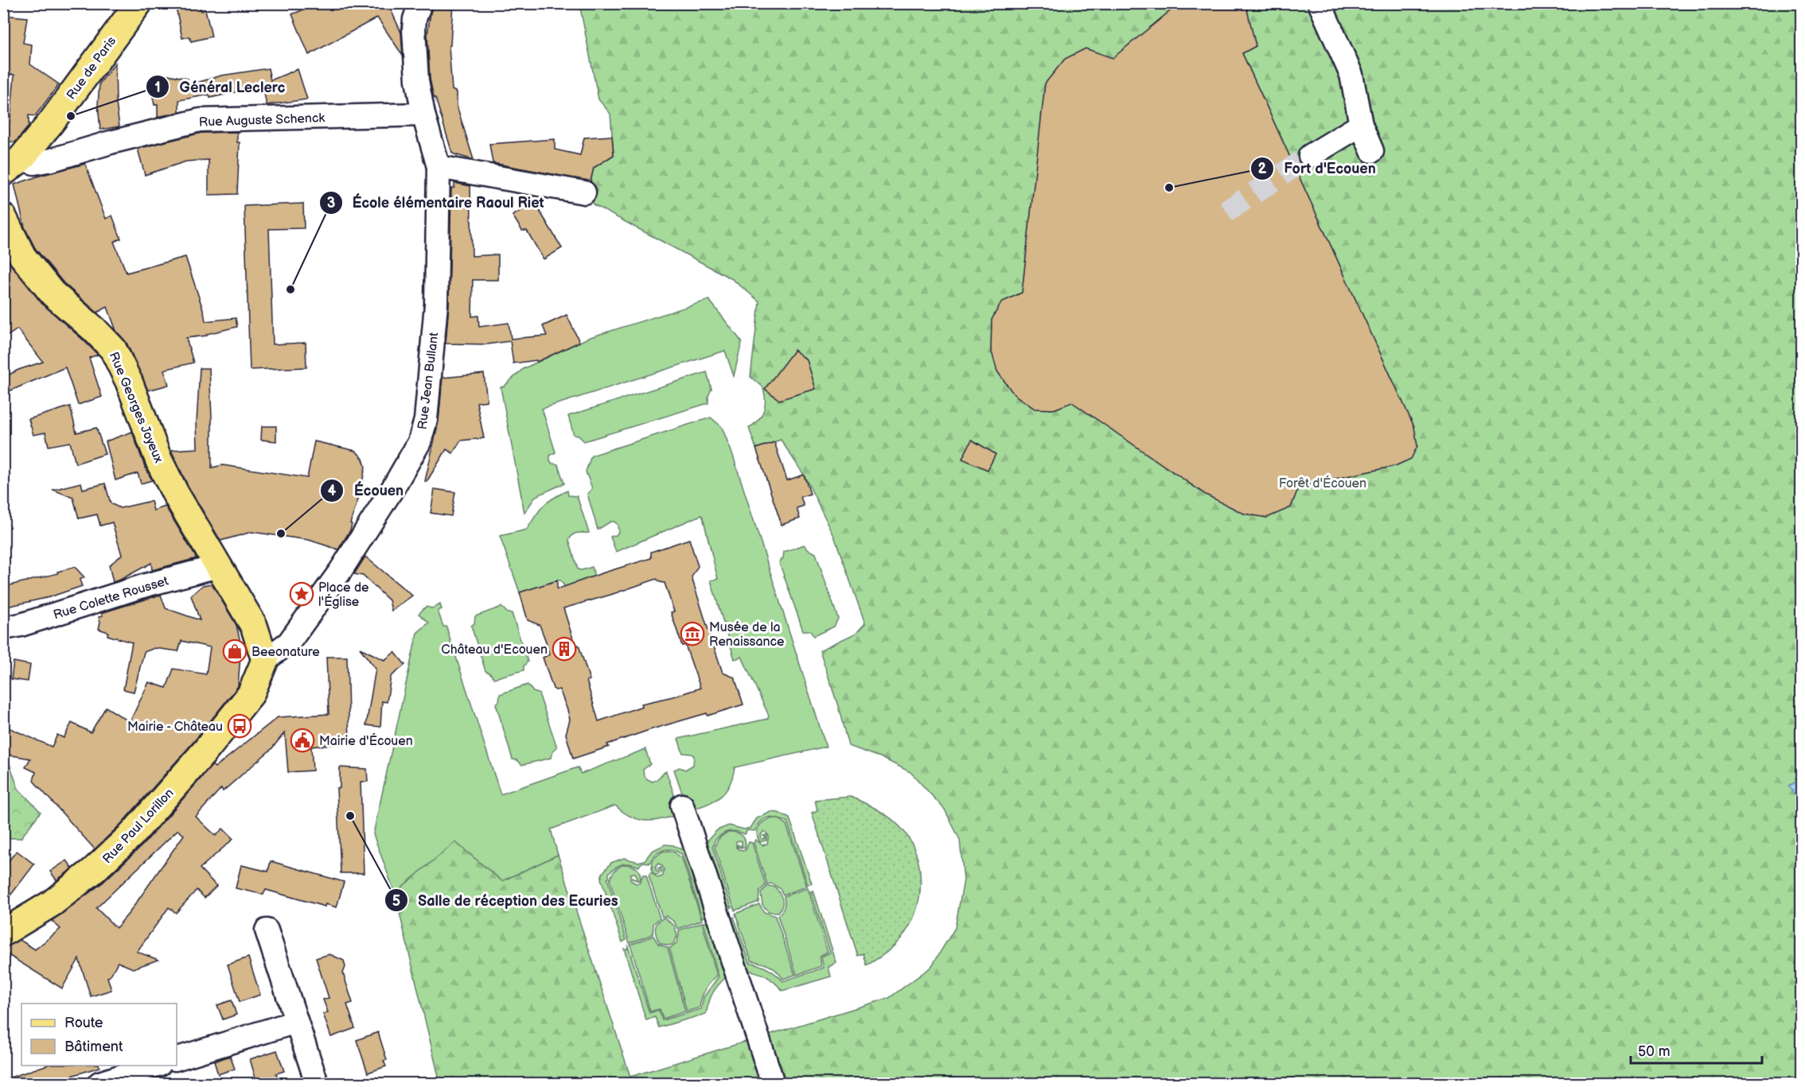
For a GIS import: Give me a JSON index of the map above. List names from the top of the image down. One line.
{"streets":{"main road":["Rue de Paris","Rue Georges Joyeux","Rue Paul Lorillon"],"street":["Rue Auguste Schenck","Rue Jean Bullant","Rue Colette Rousset"]},"crossings":[["Rue de Paris","Rue Auguste Schenck"],["Rue Auguste Schenck","Rue Jean Bullant"],["Rue Jean Bullant","Rue Paul Lorillon"],["Rue Georges Joyeux","Rue Colette Rousset"]],"parks":["Forêt d'Écouen"],"places":{"other":["Général Leclerc","Fort d'Ecouen","École élémentaire Raoul Riet","Écouen","Salle de réception des Ecuries"],"place":["Place de l'Église"],"museum":["Musée de la Renaissance"],"building":["Château d'Ecouen"],"shop":["Beeonature"],"bus stop":["Mairie - Château"],"public building":["Mairie d'Écouen"]},"legend":["Route","Bâtiment"],"scale_bar":"50 m"}
